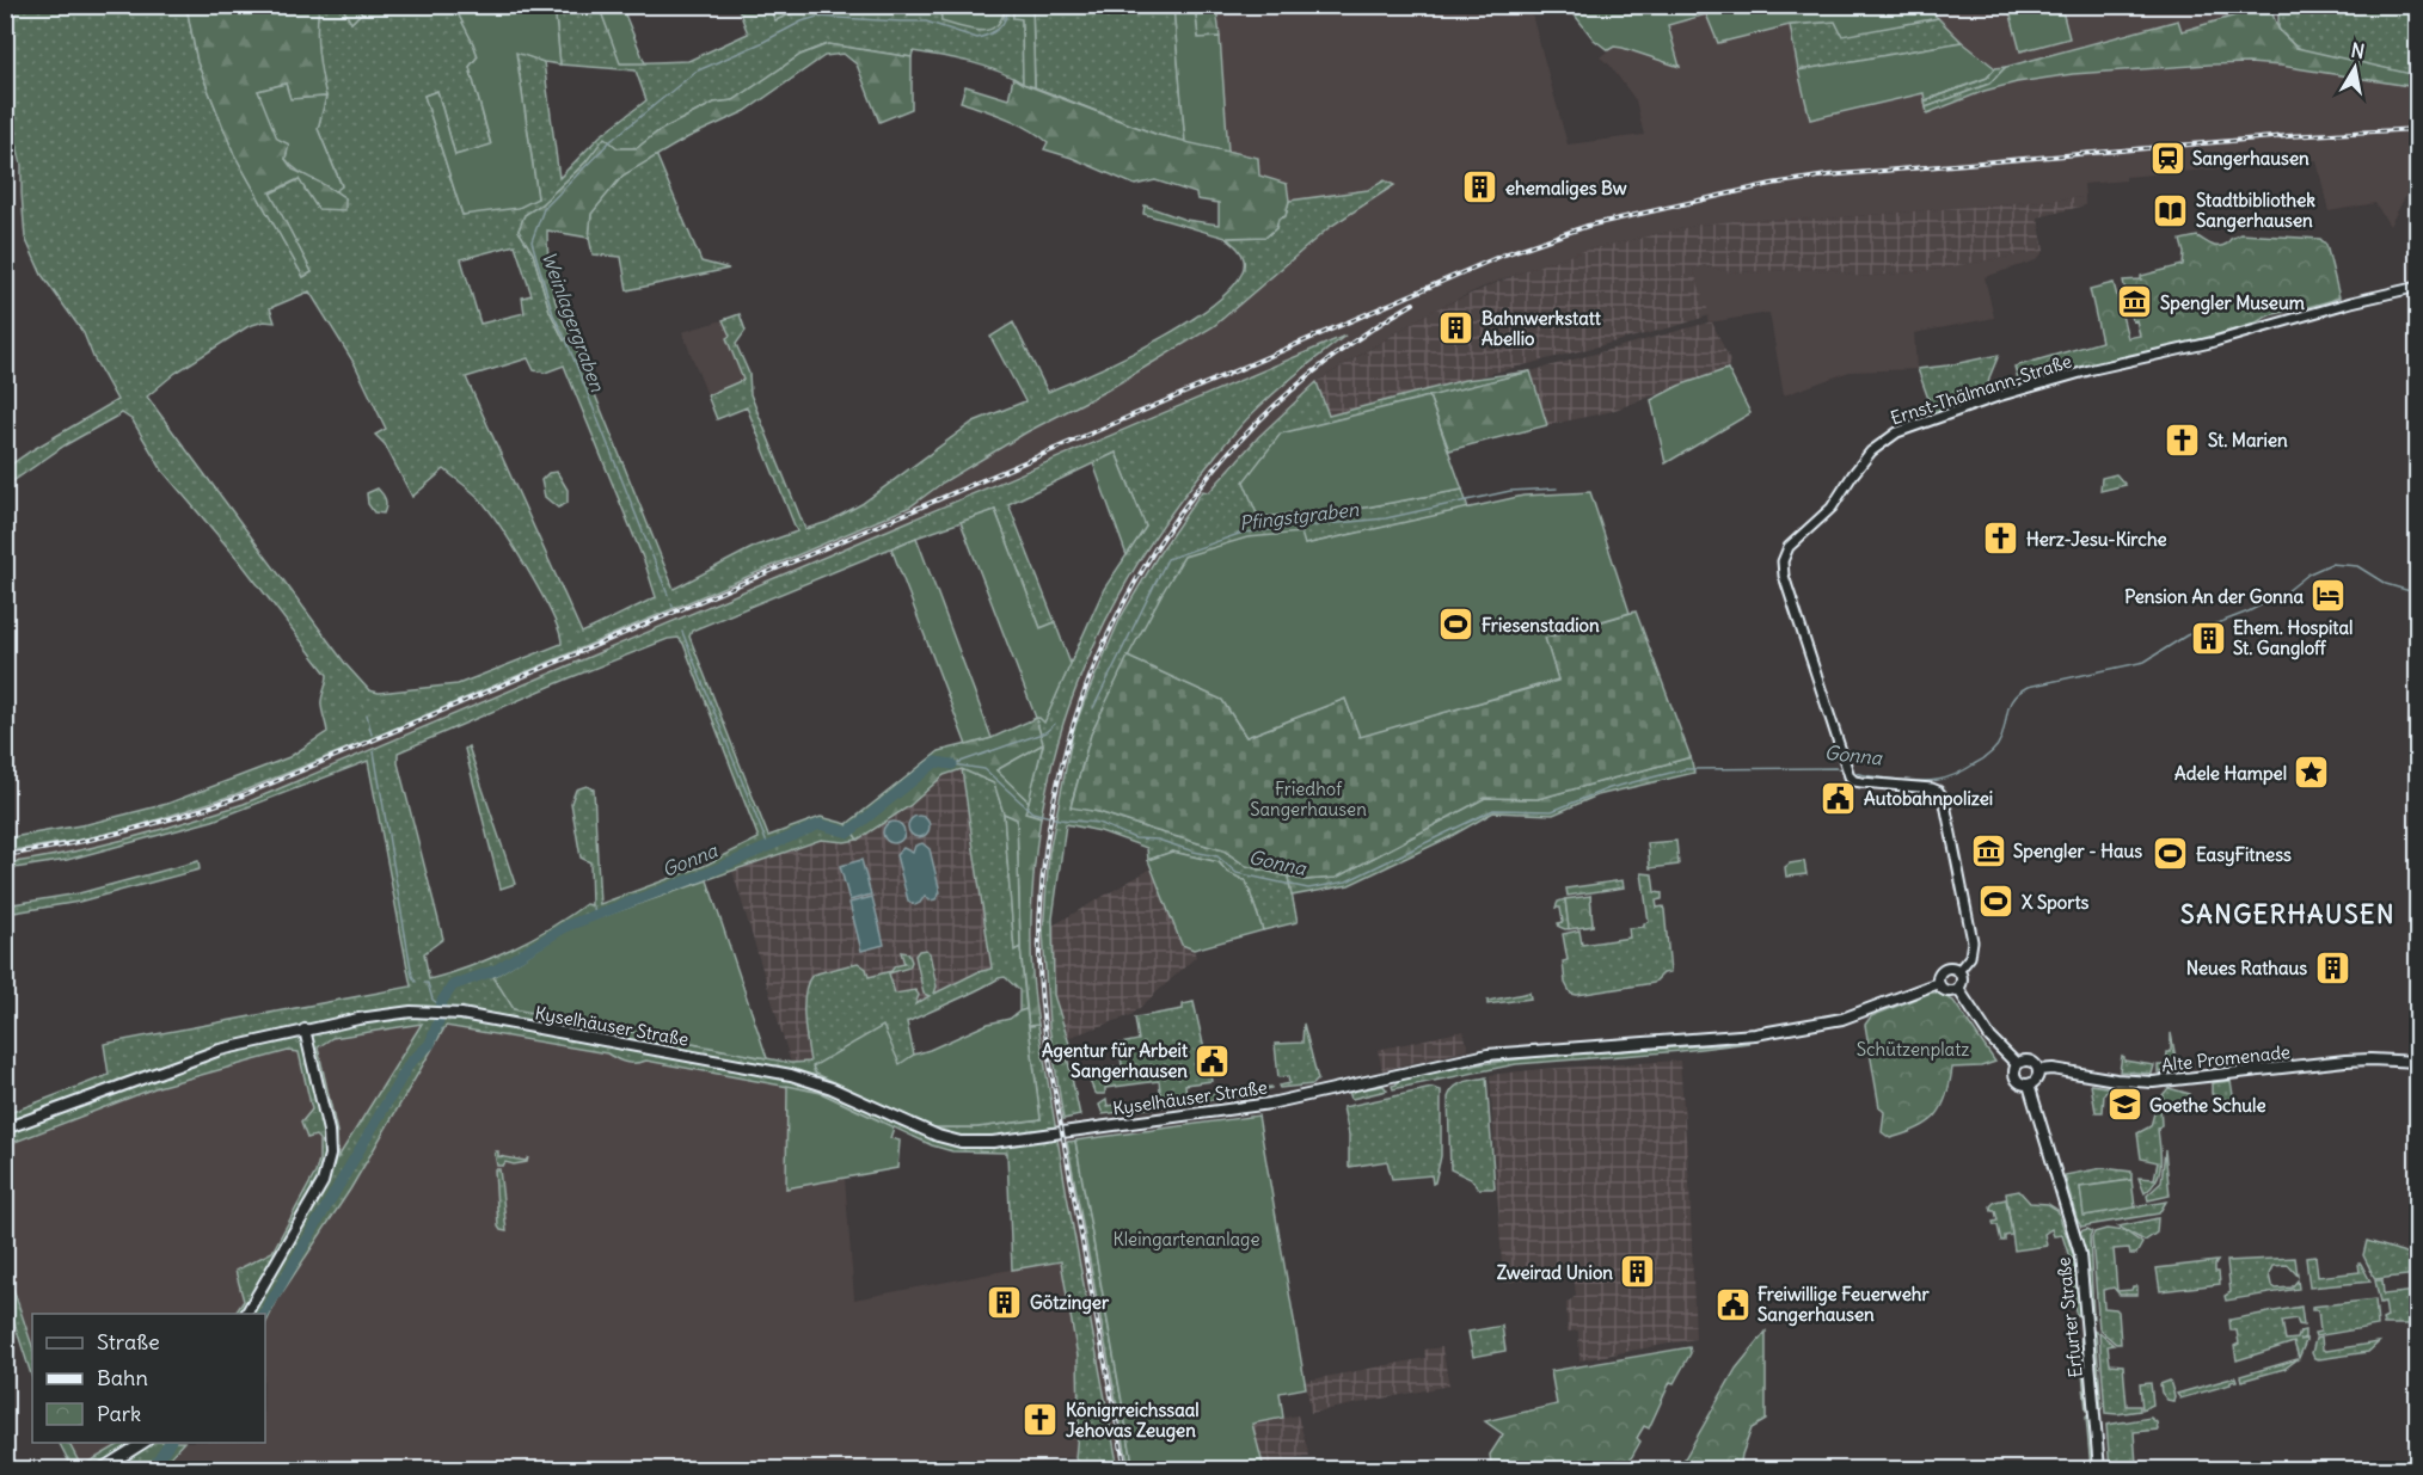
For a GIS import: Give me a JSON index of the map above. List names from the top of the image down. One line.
{"streets":{"main road":["Kyselhäuser Straße","Alte Promenade","Erfurter Straße"],"street":["Ernst-Thälmann-Straße"]},"crossings":[["Ernst-Thälmann-Straße","Kyselhäuser Straße"],["Alte Promenade","Erfurter Straße"]],"districts":["SANGERHAUSEN"],"water":["Weinlagergraben","Pfingstgraben","Gonna"],"parks":["Friedhof Sangerhausen","Schützenplatz","Kleingartenanlage"],"places":{"station":["Sangerhausen"],"building":["ehemaliges Bw","Bahnwerkstatt Abellio","Ehem. Hospital St. Gangloff","Neues Rathaus","Zweirad Union","Götzinger"],"library":["Stadtbibliothek Sangerhausen"],"museum":["Spengler Museum","Spengler - Haus"],"church":["St. Marien","Herz-Jesu-Kirche","Königrreichssaal Jehovas Zeugen"],"hotel":["Pension An der Gonna"],"sports":["Friesenstadion","EasyFitness","X Sports"],"place":["Adele Hampel"],"public building":["Autobahnpolizei","Agentur für Arbeit Sangerhausen","Freiwillige Feuerwehr Sangerhausen"],"school or university":["Goethe Schule"]},"legend":["Straße","Bahn","Park"],"north":"top"}
